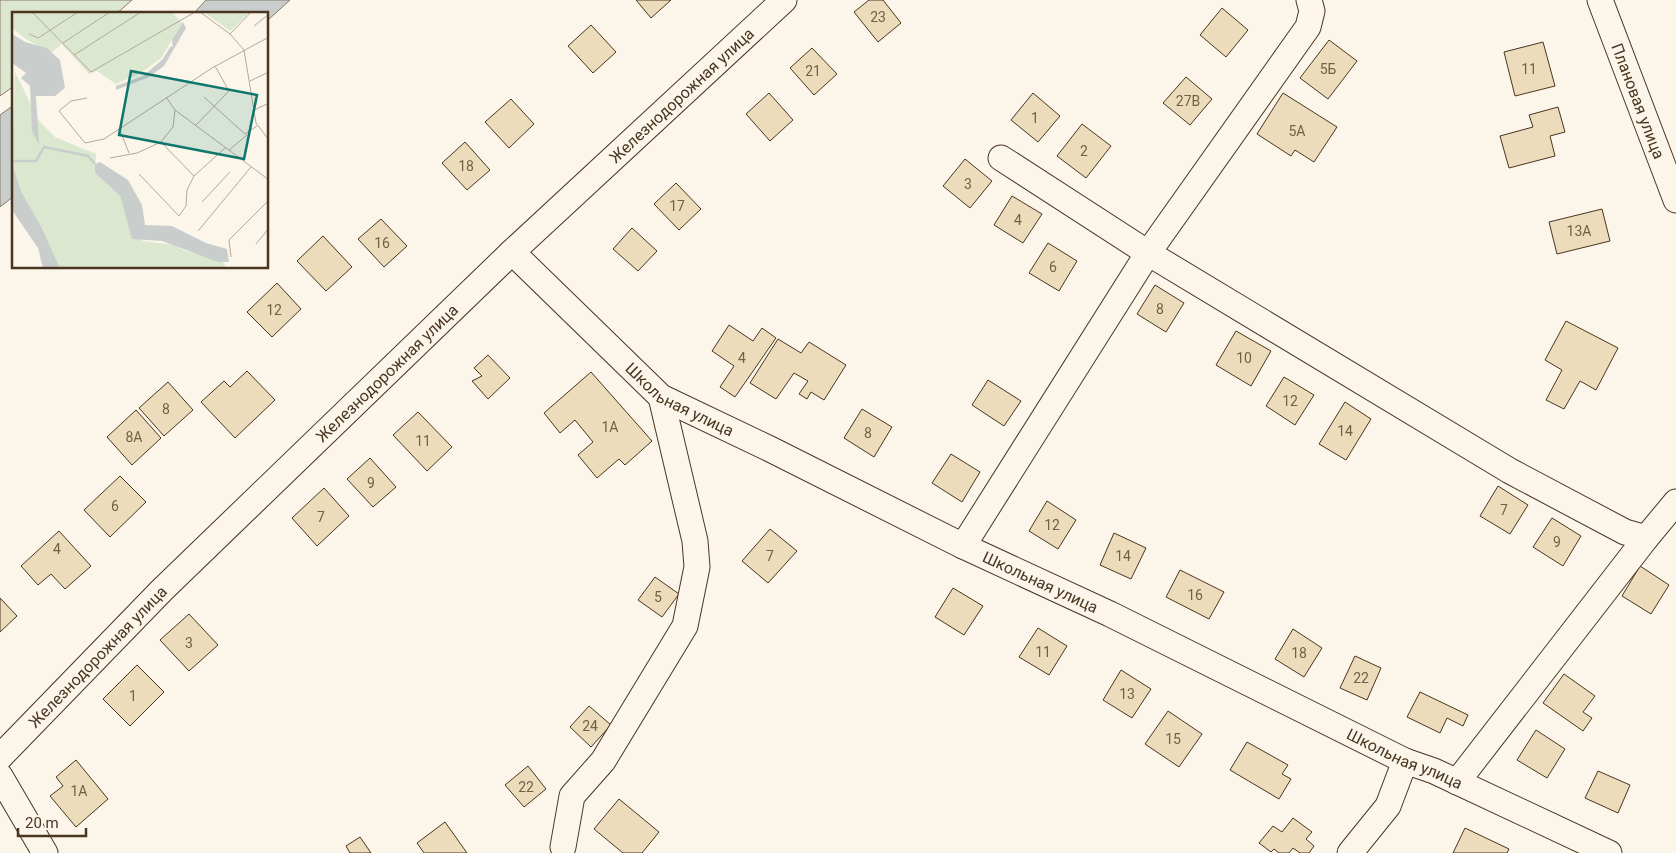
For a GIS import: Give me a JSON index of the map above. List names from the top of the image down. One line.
{"streets":{"street":["Железнодорожная улица","Плановая улица","Школьная улица"]},"crossings":[["Железнодорожная улица","Школьная улица"]],"house_numbers":["23","5Б","11","21","27В","1","5А","2","18","3","17","4","13А","16","6","8","12","4","10","12","8","1А","14","8","8А","11","9","6","7","7","12","9","4","7","14","16","5","3","11","18","22","13","1","24","15","22","1А"],"scale_bar":"20 m"}
